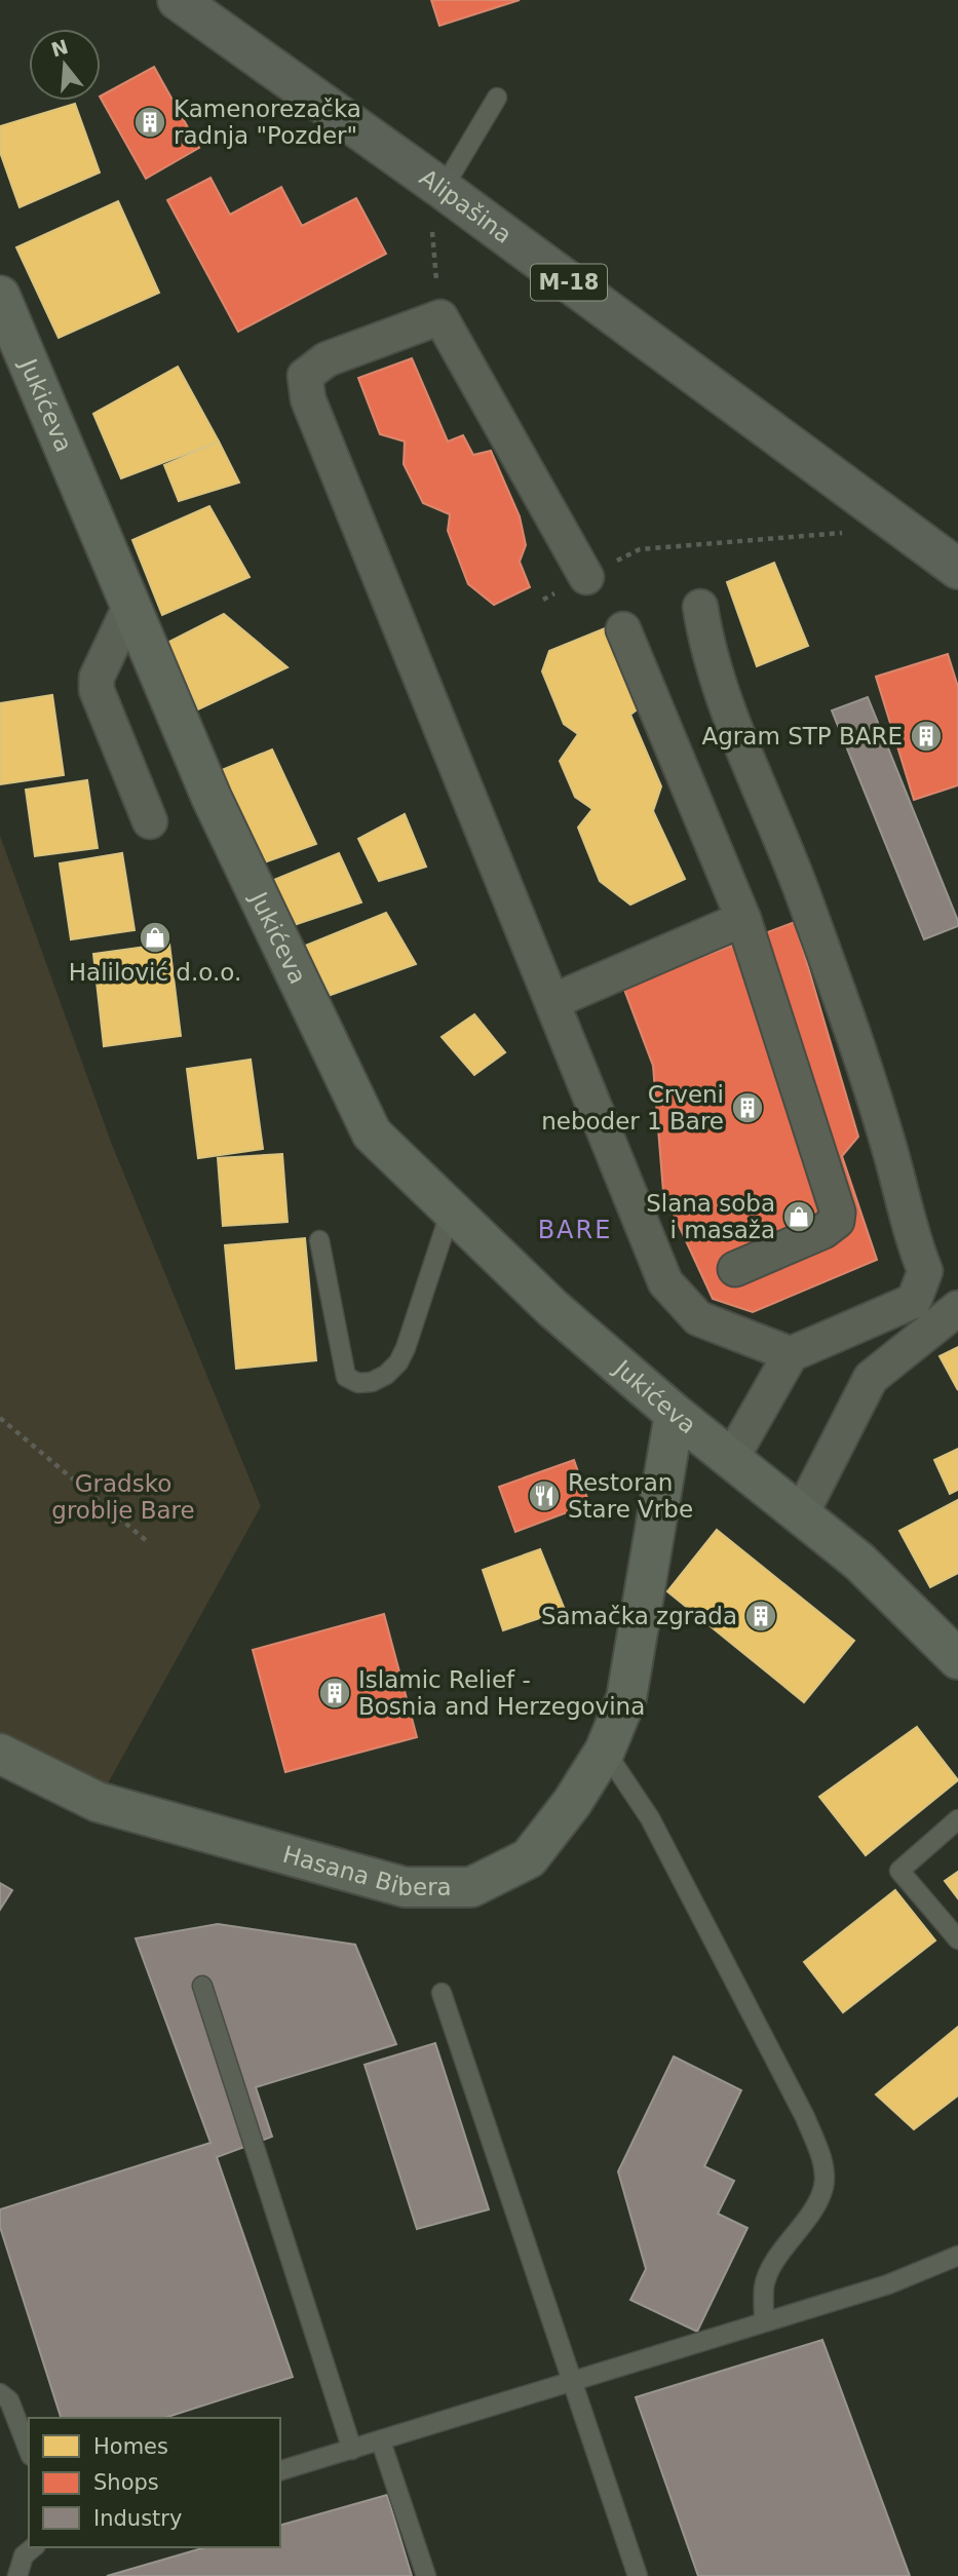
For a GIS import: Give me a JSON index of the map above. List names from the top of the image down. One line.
{"streets":{"main road":["Alipašina","M-18"],"street":["Jukićeva","Hasana Bibera"]},"crossings":[["Jukićeva","Hasana Bibera"]],"districts":["BARE"],"parks":["Gradsko groblje Bare"],"places":{"building":["Kamenorezačka radnja \"Pozder\"","Agram STP BARE","Crveni neboder 1 Bare","Samačka zgrada","Islamic Relief - Bosnia and Herzegovina"],"shop":["Halilović d.o.o.","Slana soba i masaža"],"restaurant":["Restoran Stare Vrbe"]},"legend":["Homes","Shops","Industry"],"north":"top"}
